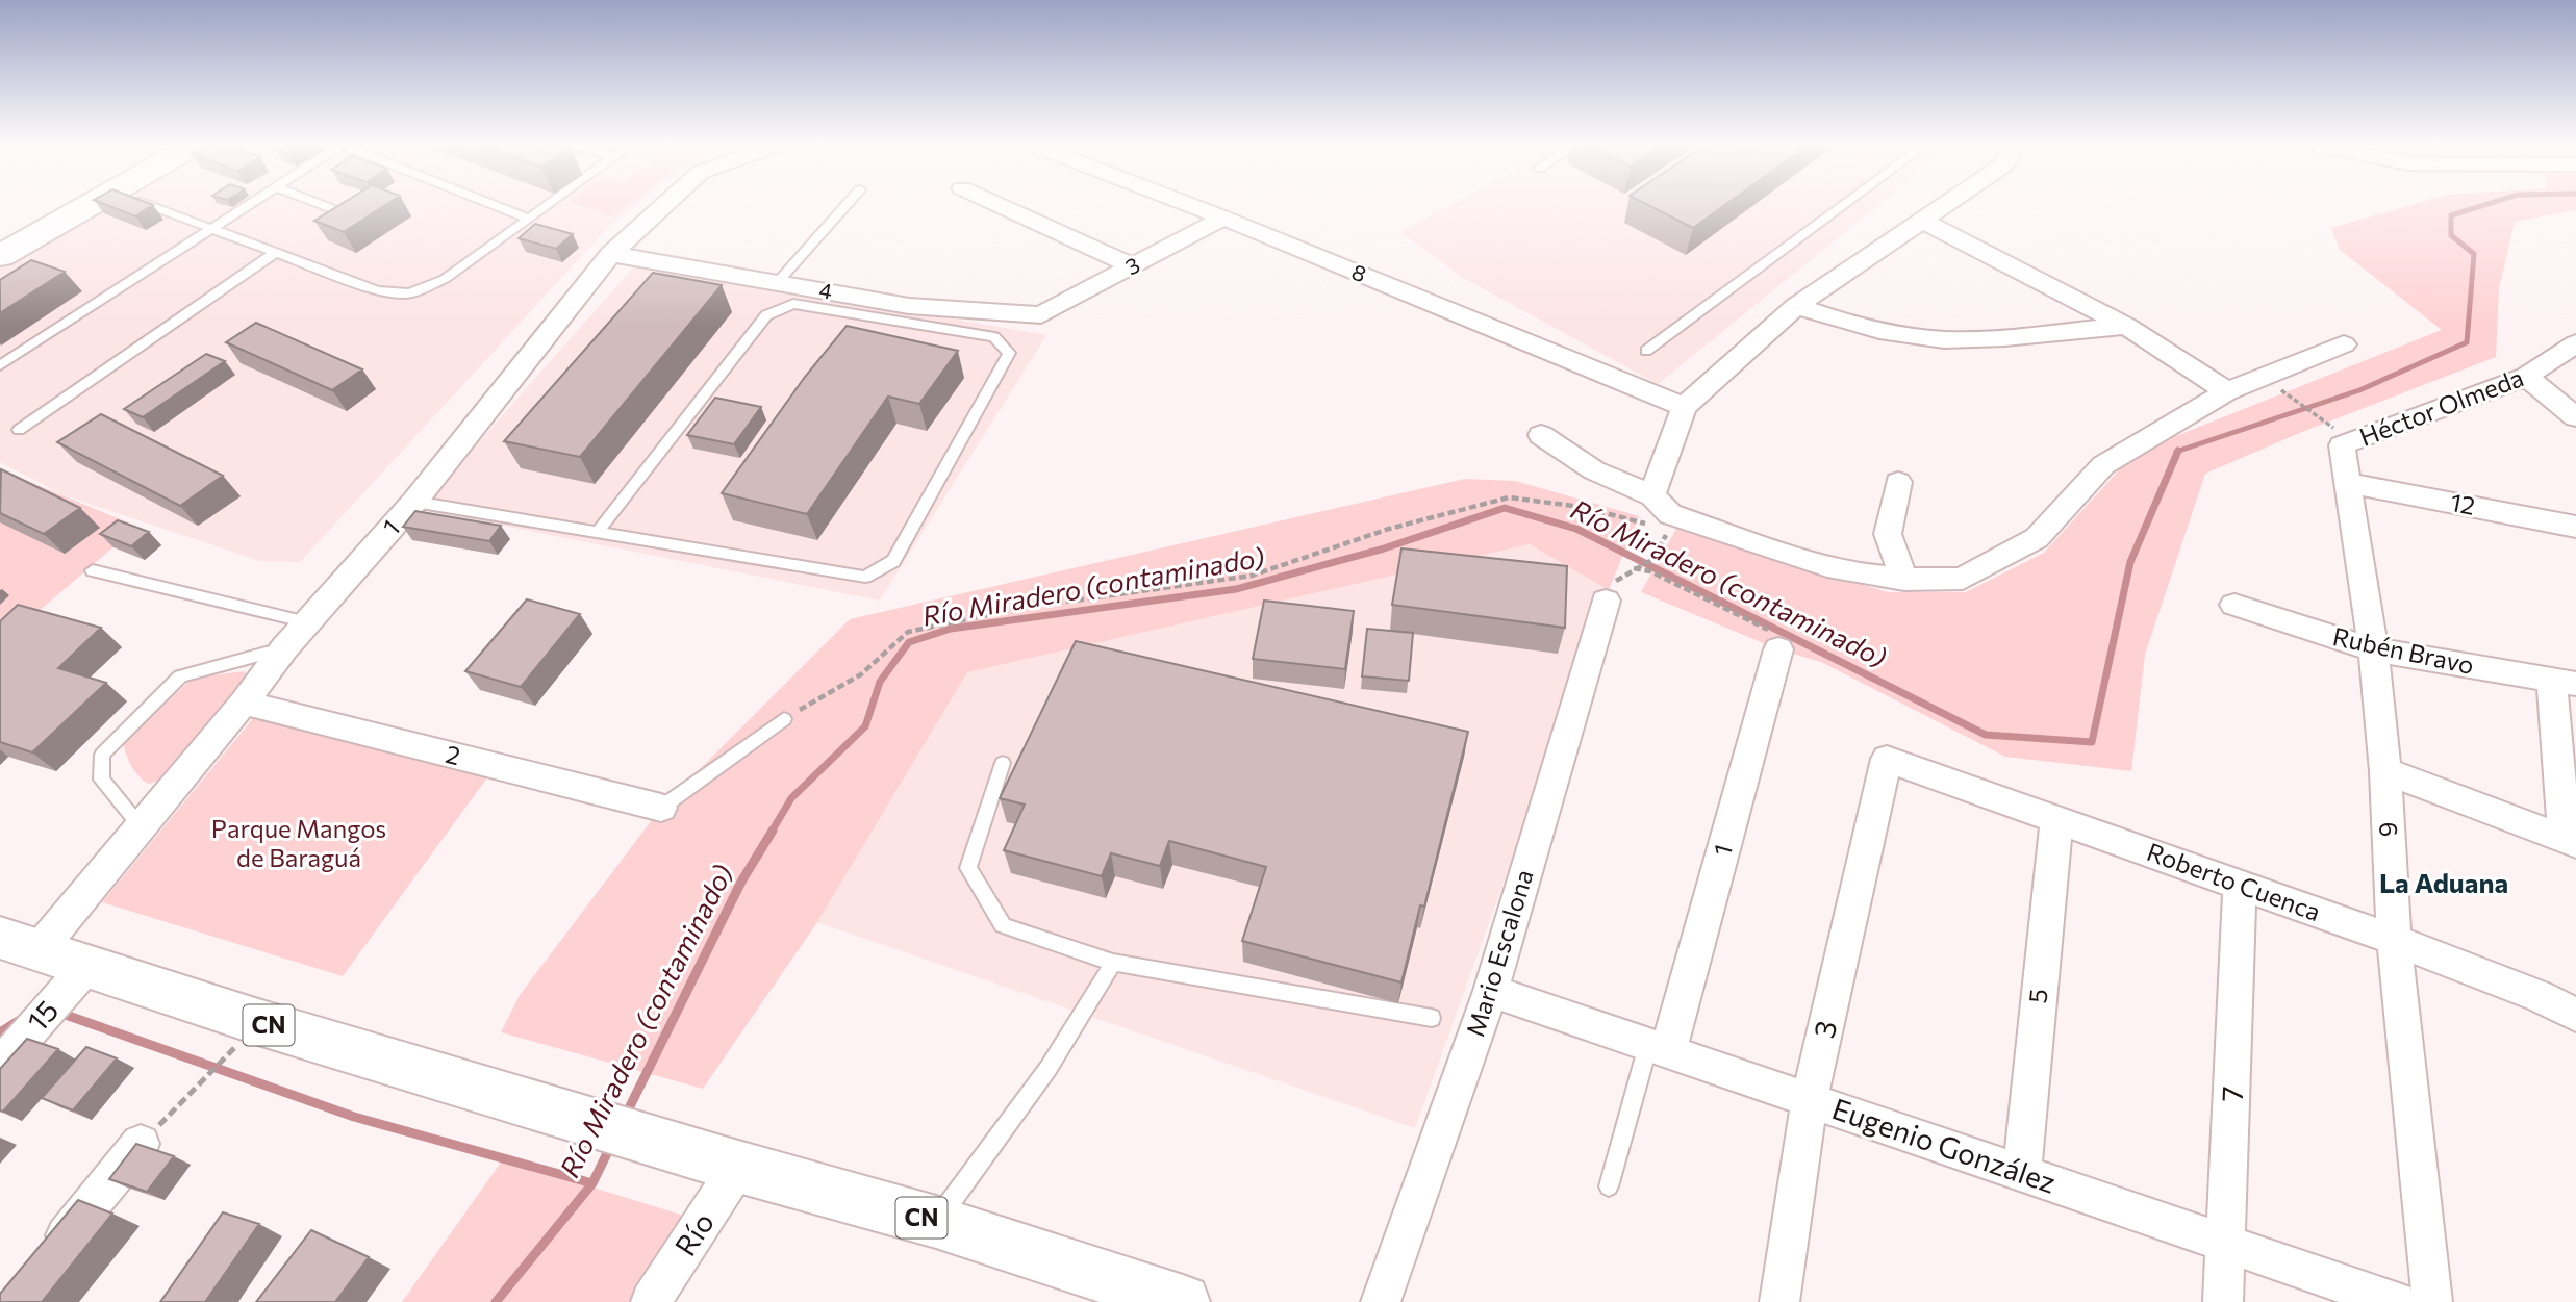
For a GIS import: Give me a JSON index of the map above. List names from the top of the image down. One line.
{"streets":{"main road":["CN"],"street":["3","8","4","Héctor Olmeda","12","1","Rubén Bravo","2","9","Roberto Cuenca","Mario Escalona","5","15","7","Eugenio González","Río"]},"crossings":[["3","8"],["3","4"],["3","Roberto Cuenca"],["3","Eugenio González"],["4","1"],["Héctor Olmeda","9"],["12","9"],["1","2"],["1","CN"],["1","Eugenio González"],["Rubén Bravo","9"],["9","Roberto Cuenca"],["Roberto Cuenca","5"],["Roberto Cuenca","7"],["Mario Escalona","Eugenio González"],["5","Eugenio González"],["15","CN"],["CN","Río"],["7","Eugenio González"]],"districts":["La Aduana"],"water":["Río Miradero (contaminado)"],"parks":["Parque Mangos de Baraguá"]}
